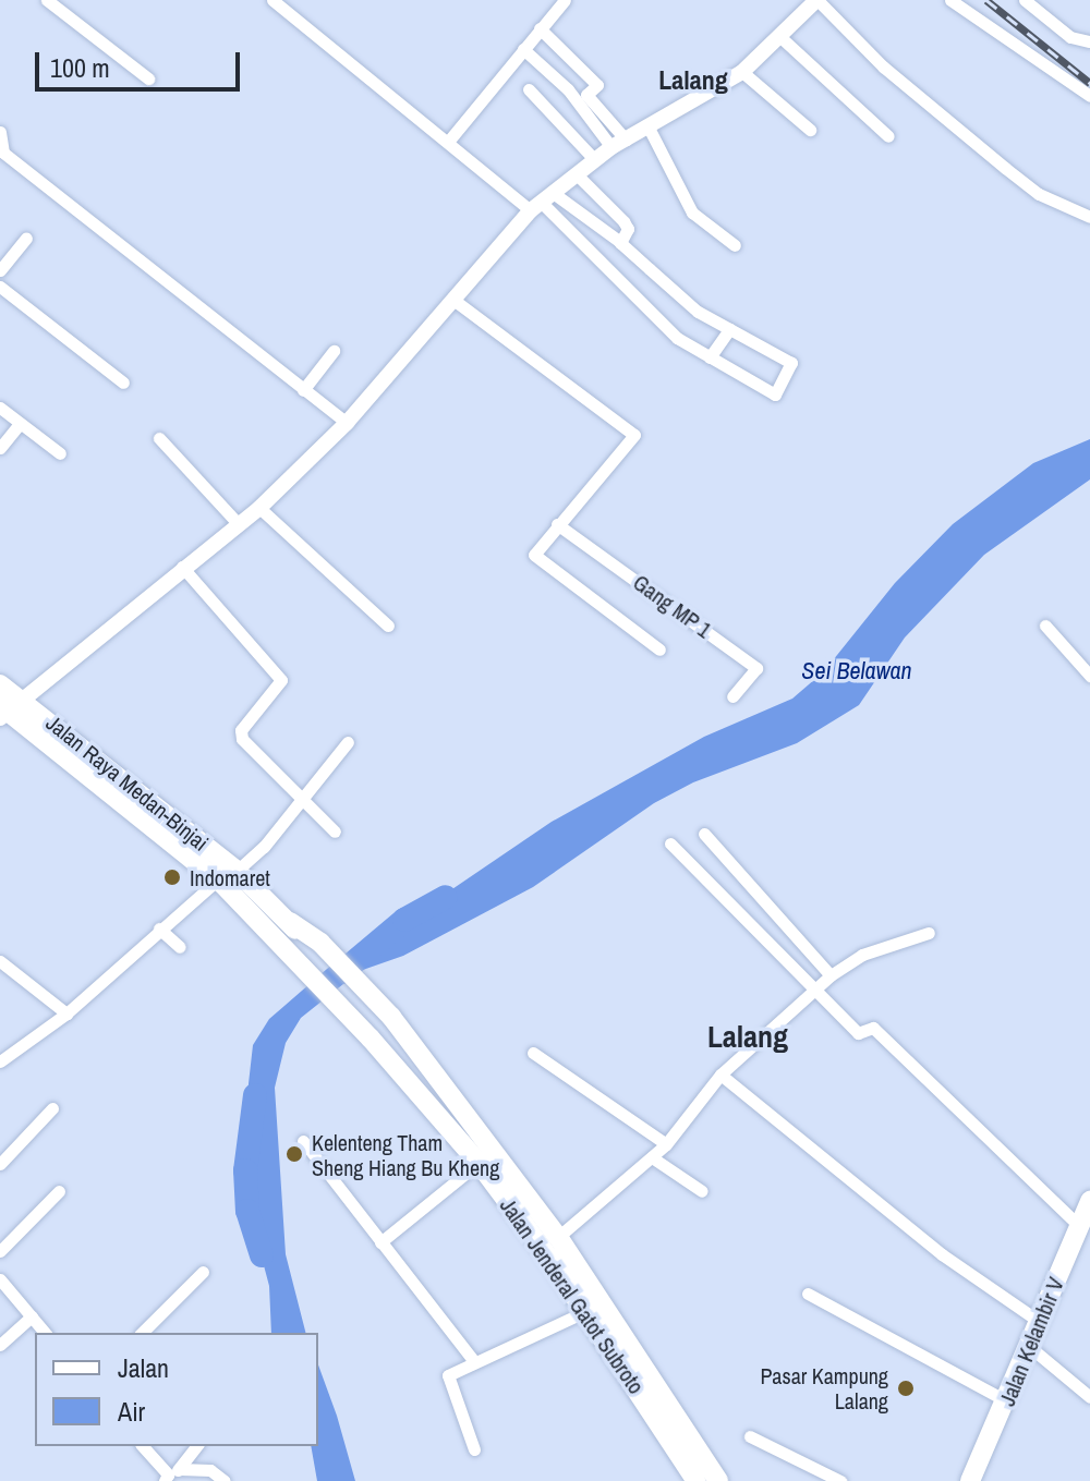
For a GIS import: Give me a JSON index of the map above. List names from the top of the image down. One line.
{"streets":{"main road":["Jalan Raya Medan-Binjai","Jalan Jenderal Gatot Subroto","Jalan Kelambir V"],"street":["Gang MP 1"]},"crossings":[["Jalan Raya Medan-Binjai","Jalan Jenderal Gatot Subroto"]],"districts":["Lalang","Lalang"],"water":["Sei Belawan"],"places":["Indomaret","Kelenteng Tham Sheng Hiang Bu Kheng","Pasar Kampung Lalang"],"legend":["Jalan","Air"],"scale_bar":"100 m"}
